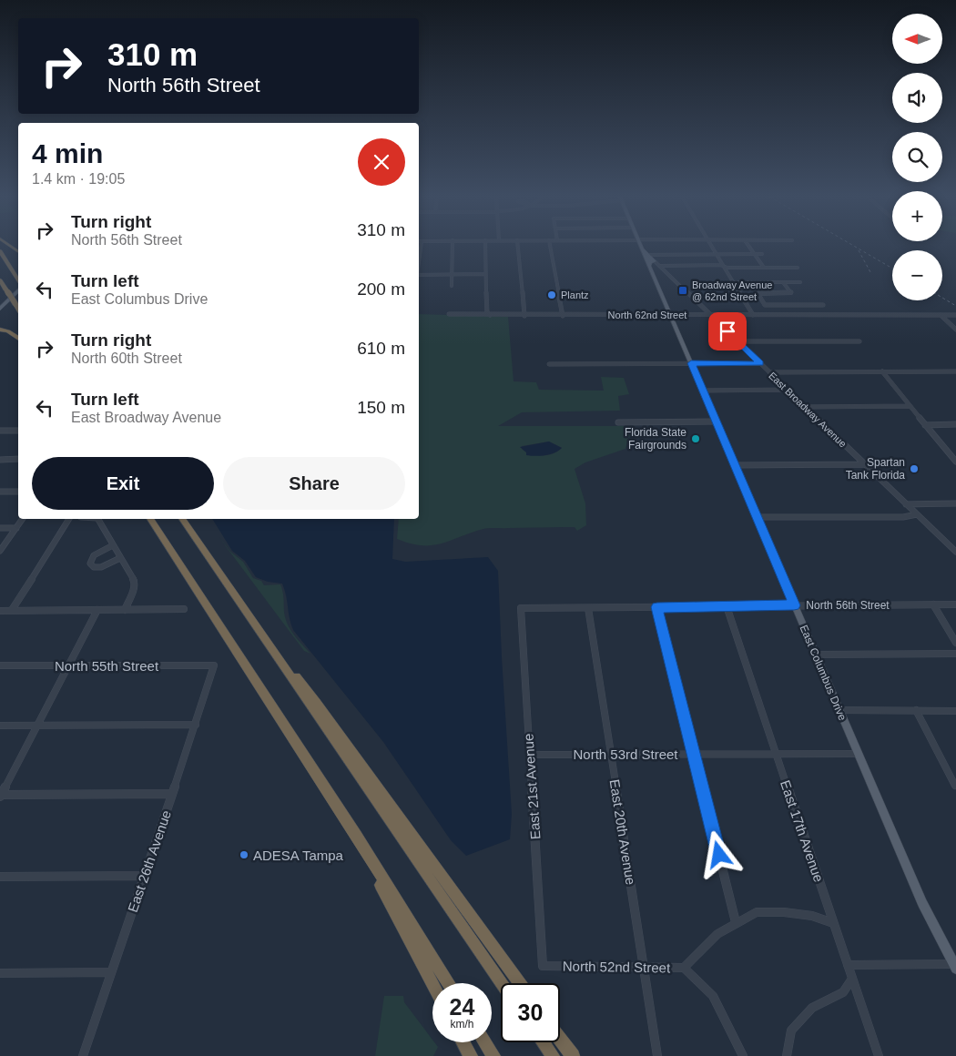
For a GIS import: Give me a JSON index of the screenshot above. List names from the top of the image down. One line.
{"streets":{"main road":["East Broadway Avenue","East Columbus Drive"],"street":["North 62nd Street","North 56th Street","North 55th Street","North 53rd Street","East 21st Avenue","East 17th Avenue","East 20th Avenue","East 26th Avenue","North 52nd Street"]},"crossings":[["North 62nd Street","East Broadway Avenue"],["North 62nd Street","East Columbus Drive"],["East Broadway Avenue","East Columbus Drive"],["North 56th Street","East Columbus Drive"],["North 56th Street","East 21st Avenue"],["North 56th Street","East 17th Avenue"],["North 56th Street","East 20th Avenue"],["North 55th Street","East 26th Avenue"],["East Columbus Drive","North 53rd Street"],["North 53rd Street","East 21st Avenue"],["North 53rd Street","East 17th Avenue"],["North 53rd Street","East 20th Avenue"],["East 21st Avenue","North 52nd Street"],["East 17th Avenue","North 52nd Street"],["East 20th Avenue","North 52nd Street"]],"places":{"transit":["Broadway Avenue @ 62nd Street"],"other":["Plantz","Florida State Fairgrounds","Spartan Tank Florida","ADESA Tampa"]},"north":"left","page":{"map_buttons":["+","−"],"turn":["310 m","North 56th Street"],"heading":["4 min","1.4 km · 19:05"],"list":[{"name":"Turn right","note":"North 56th Street","value":"310 m"},{"name":"Turn left","note":"East Columbus Drive","value":"200 m"},{"name":"Turn right","note":"North 60th Street","value":"610 m"},{"name":"Turn left","note":"East Broadway Avenue","value":"150 m"}],"buttons":["Exit","Share"],"speed":"24 km/h","limit":"30"}}
